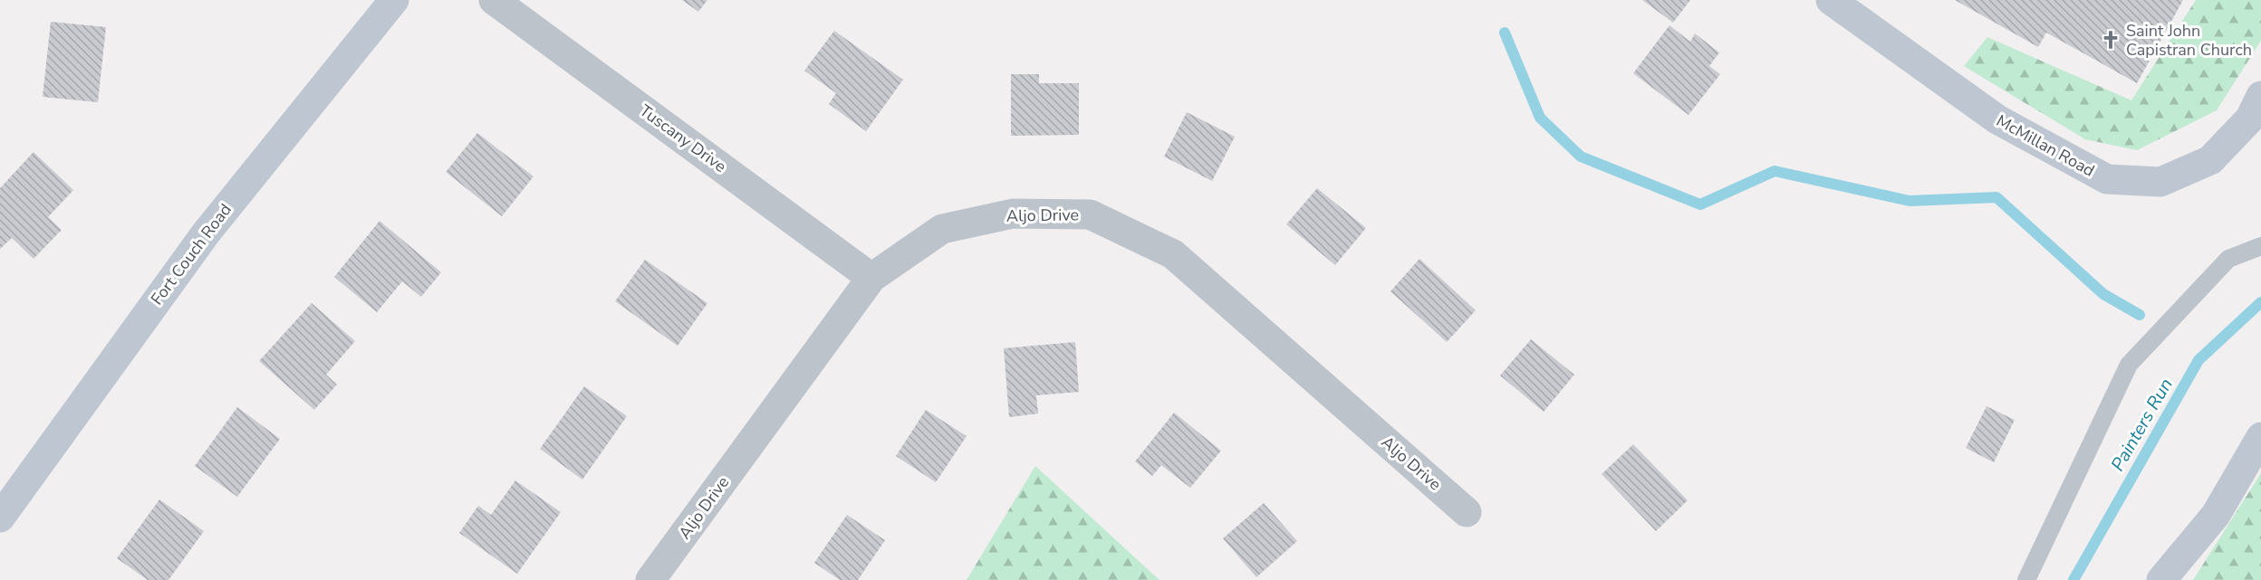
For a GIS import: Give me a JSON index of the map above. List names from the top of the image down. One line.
{"streets":{"street":["Tuscany Drive","McMillan Road","Aljo Drive","Fort Couch Road"]},"crossings":[["Tuscany Drive","Aljo Drive"]],"water":["Painters Run"],"places":{"church":["Saint John Capistran Church"]}}
